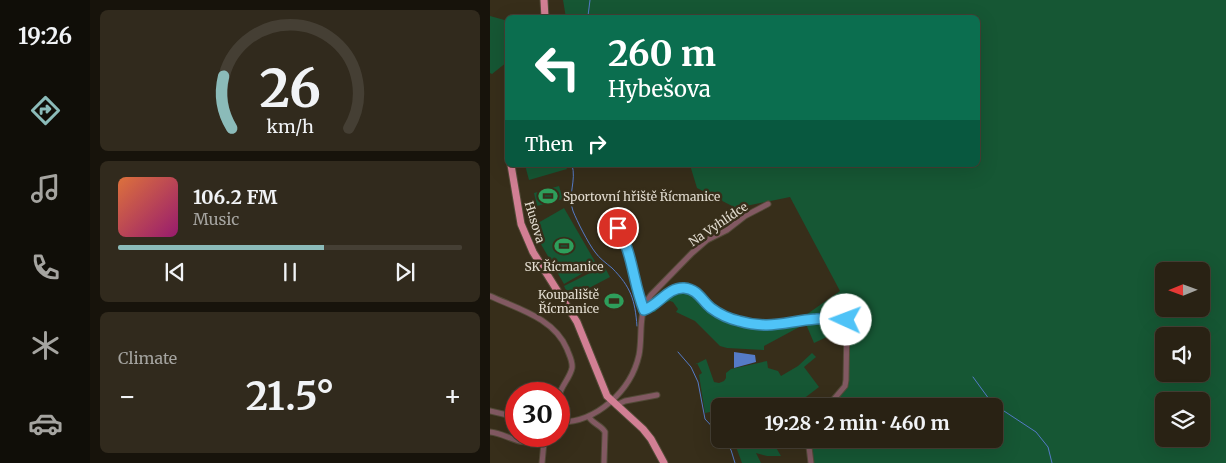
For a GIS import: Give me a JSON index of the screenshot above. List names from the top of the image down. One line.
{"streets":{"main road":["Husova"],"street":["Na Vyhlídce"]},"places":{"sports":["Sportovní hřiště Řícmanice","SK Řícmanice","Koupaliště Řícmanice"]},"north":"left","page":{"tabs":"19:26","turn":["260 m","Hybešova"],"then":"Then","song":["106.2 FM","Music"],"tile":"Climate","heat":["−","21.5°","+"],"limit":"30","trip":"19:28 · 2 min · 460 m","gauge":["26","km/h"]}}
